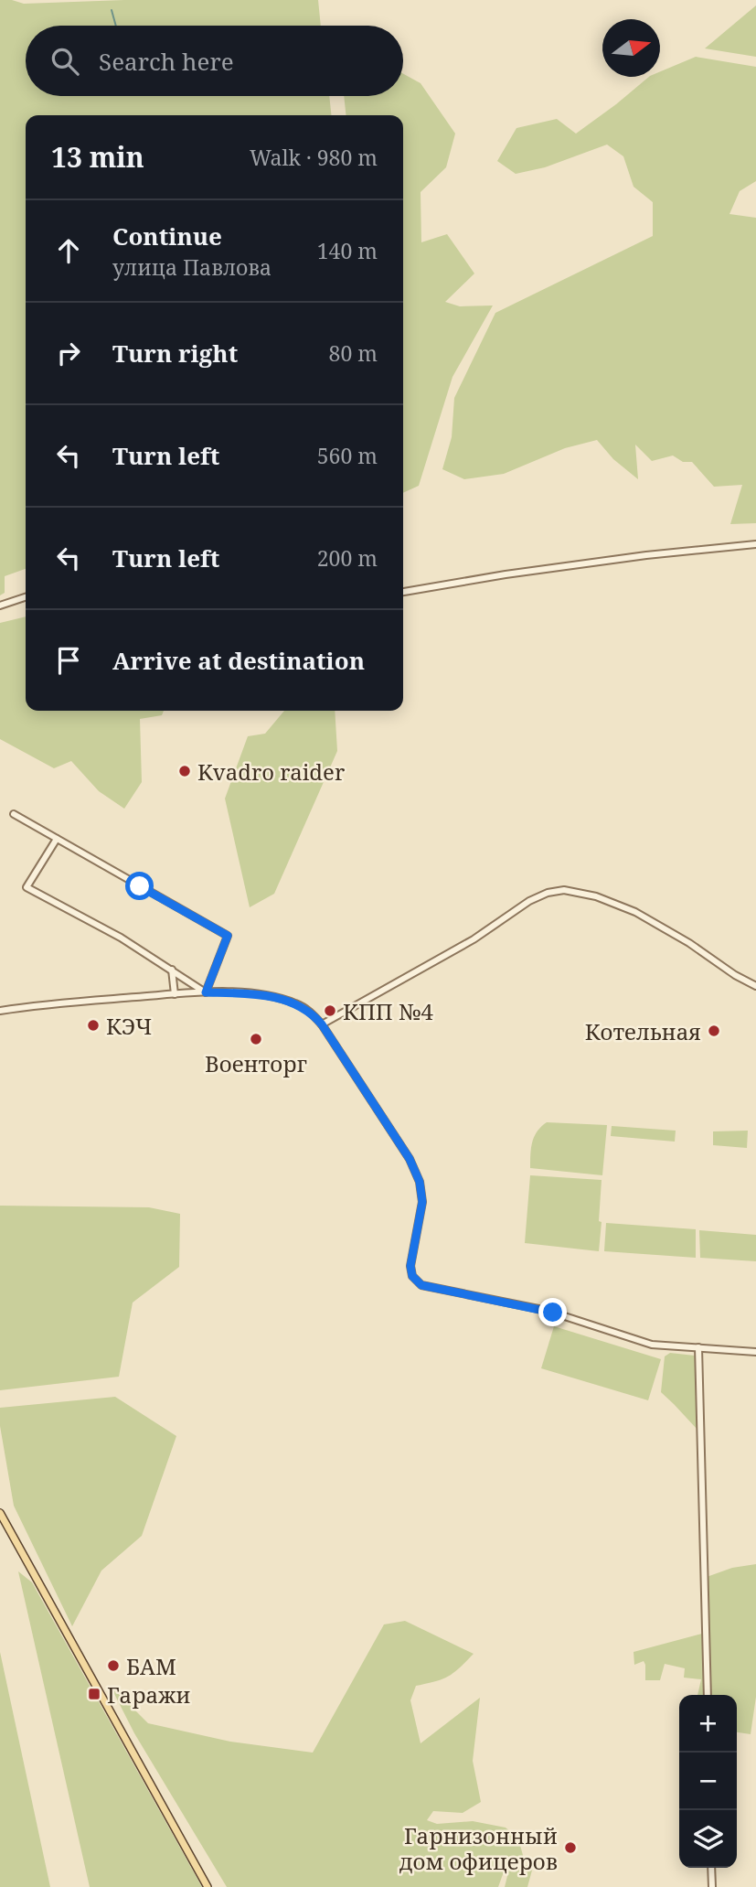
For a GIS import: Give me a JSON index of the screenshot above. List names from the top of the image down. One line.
{"places":{"other":["Kvadro raider","КПП №4","КЭЧ","Котельная","Военторг","БАМ","Гарнизонный дом офицеров"],"transit":["Гаражи"]},"north":"right","page":{"search":"Search here","heading":["13 min","Walk · 980 m"],"list":[["Continue","улица Павлова","140 m"],["Turn right","80 m"],["Turn left","560 m"],["Turn left","200 m"],"Arrive at destination"],"map_buttons":["+","−"]}}
